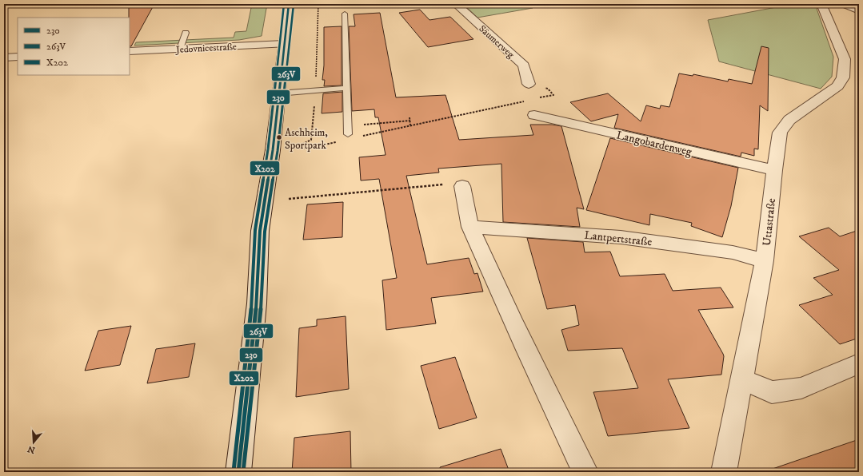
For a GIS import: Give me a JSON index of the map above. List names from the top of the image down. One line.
{"streets":{"street":["Säumerweg","Jedovnicestraße","Langobardenweg","Uttastraße","Lantpertstraße"]},"crossings":[["Langobardenweg","Uttastraße"],["Uttastraße","Lantpertstraße"]],"places":["Aschheim, Sportpark"],"lines":["transit line 230","transit line X202","transit line 263V"],"legend":["230","263V","X202"],"north":"bottom"}
